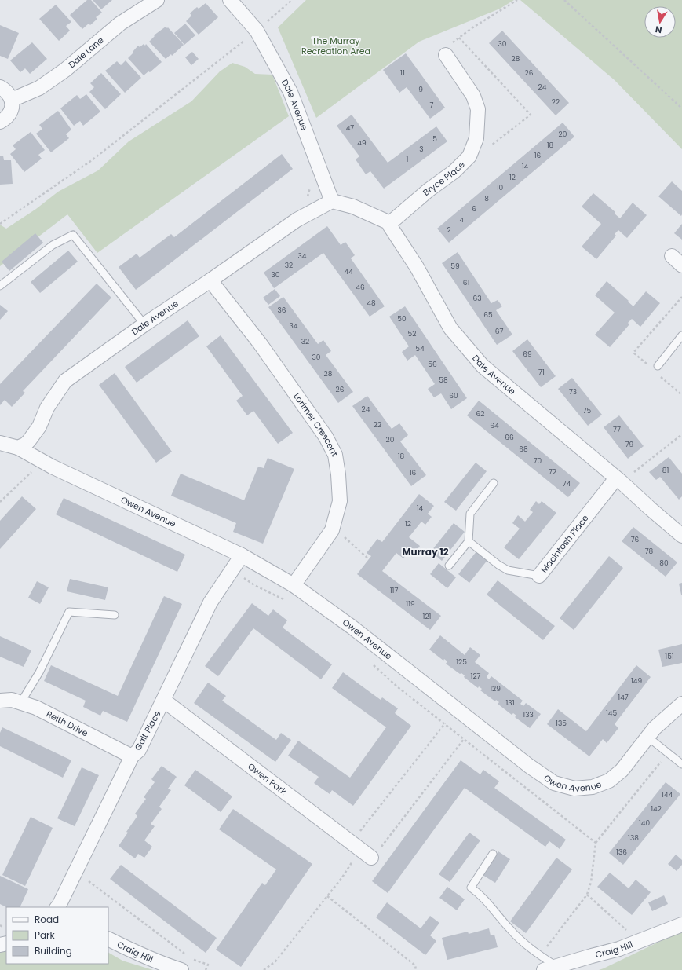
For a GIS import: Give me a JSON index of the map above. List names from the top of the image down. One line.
{"streets":{"street":["Dale Lane","Dale Avenue","Bryce Place","Lorimer Crescent","Owen Avenue","Macintosh Place","Reith Drive","Galt Place","Owen Park","Craig Hill"]},"crossings":[["Dale Avenue","Bryce Place"],["Dale Avenue","Lorimer Crescent"],["Dale Avenue","Owen Avenue"],["Dale Avenue","Macintosh Place"],["Lorimer Crescent","Owen Avenue"],["Owen Avenue","Galt Place"],["Reith Drive","Galt Place"],["Galt Place","Owen Park"]],"districts":["Murray 12"],"parks":["The Murray Recreation Area"],"house_numbers":["30","28","11","26","24","9","22","7","47","20","5","49","18","3","16","1","14","12","10","8","6","4","2","34","32","59","44","30","61","46","63","48","36","65","50","34","67","52","32","54","69","30","56","71","28","58","26","73","60","24","75","62","22","64","77","66","20","79","68","18","70","81","72","16","74","14","12","76","78","80","117","119","121","151","125","127","149","129","147","131","145","133","135","144","142","140","138","136"],"legend":["Road","Park","Building"],"north":"bottom"}
